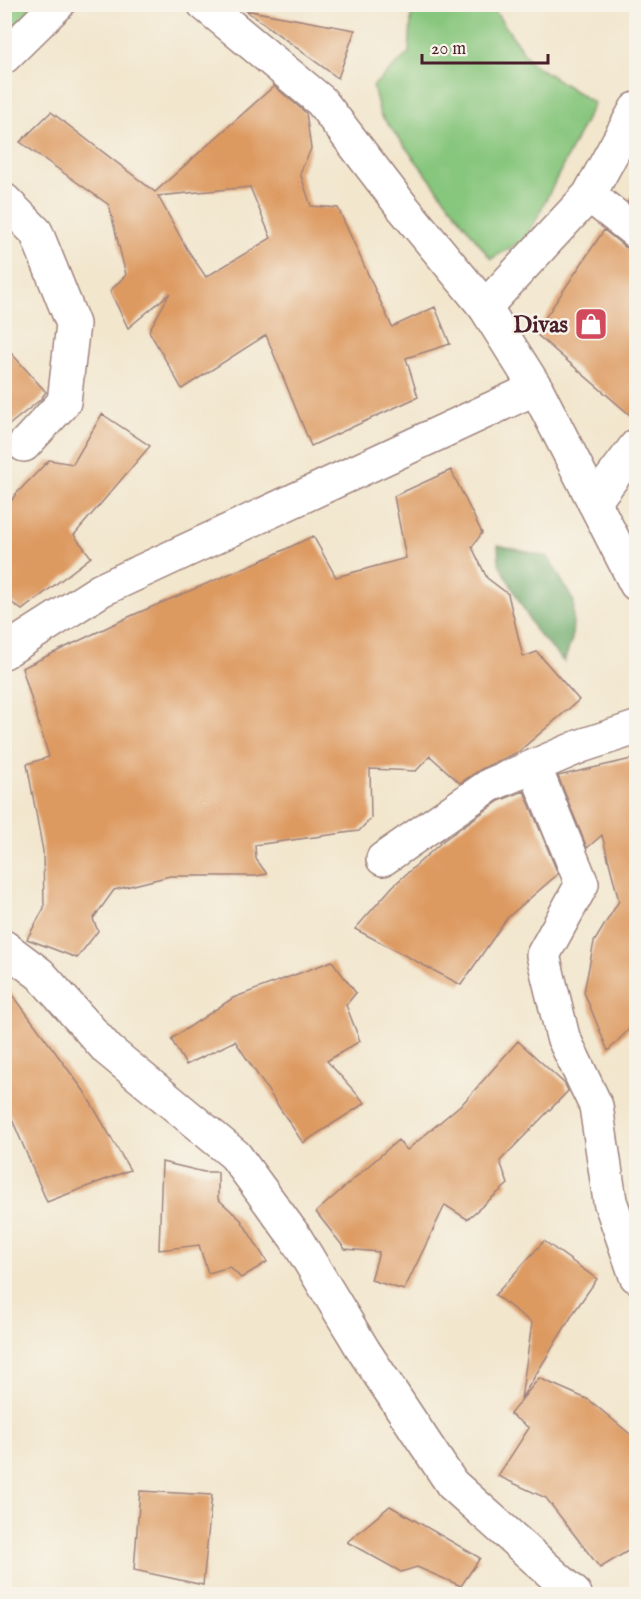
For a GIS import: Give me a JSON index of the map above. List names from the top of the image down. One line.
{"places":{"shop":["Divas"]},"scale_bar":"20 m"}
